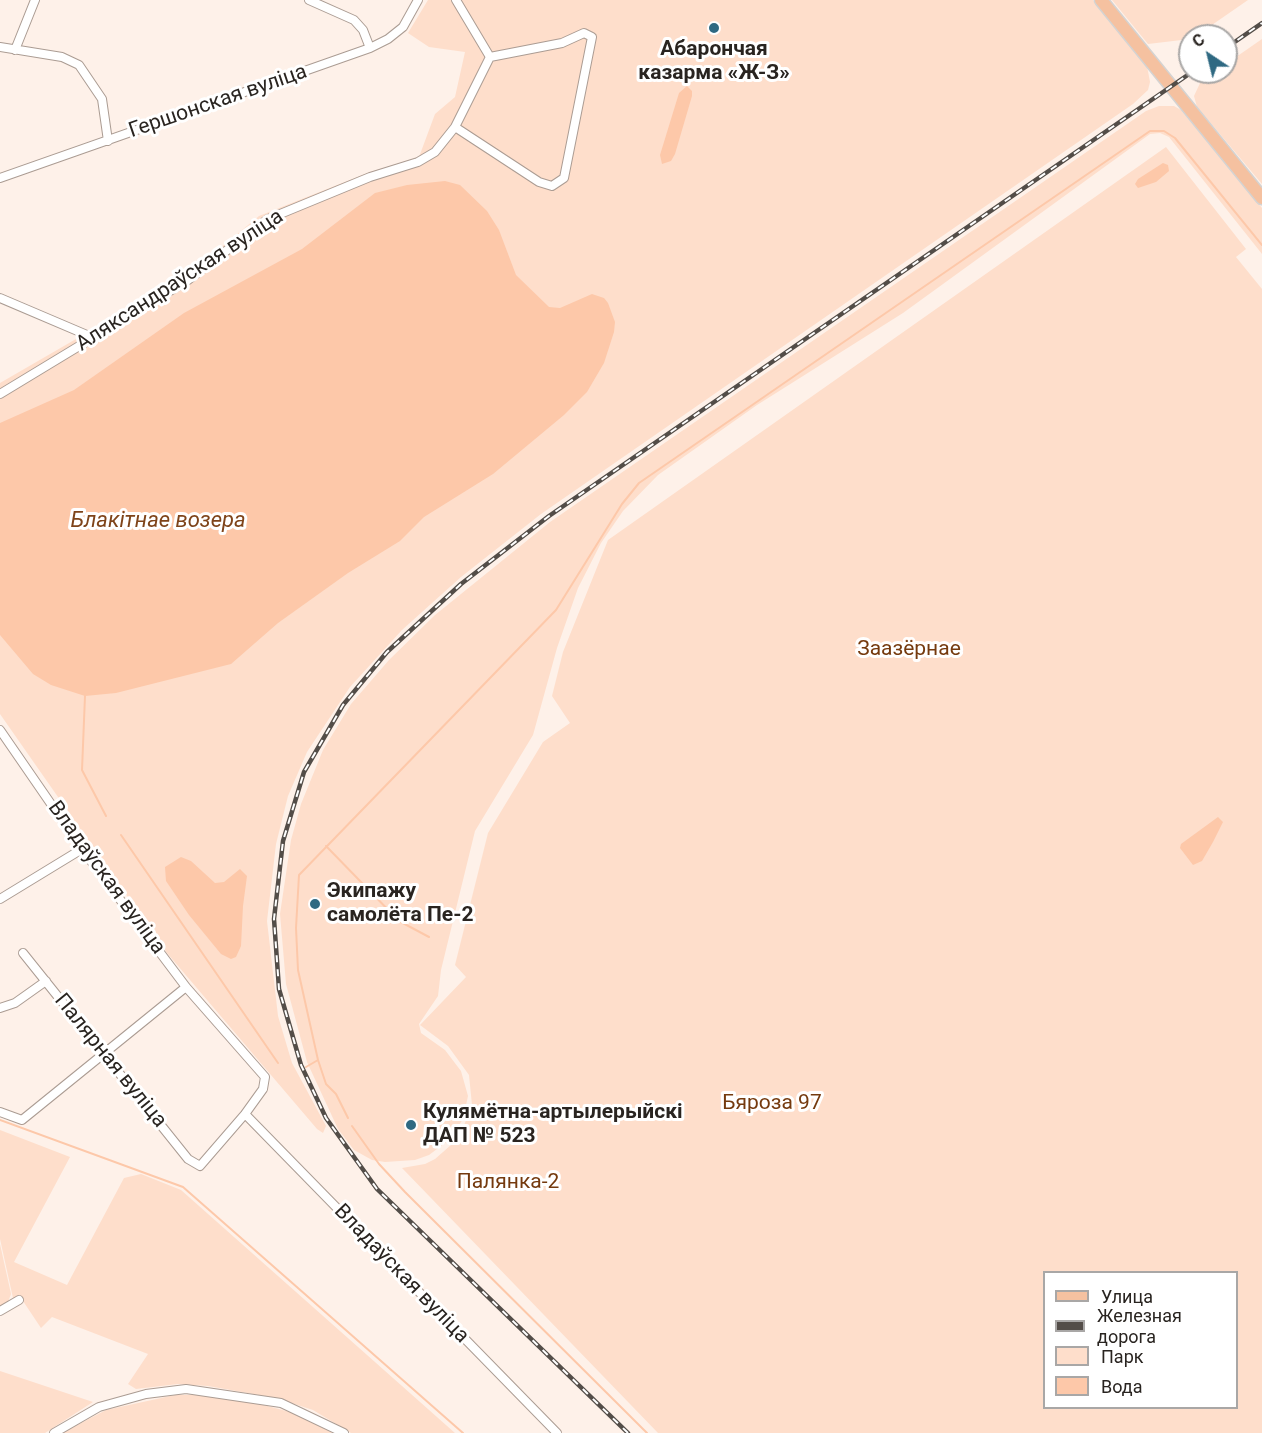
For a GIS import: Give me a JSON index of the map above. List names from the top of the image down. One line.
{"streets":{"street":["Гершонская вуліца","Аляксандраўская вуліца","Владаўская вуліца","Палярная вуліца"]},"crossings":[["Владаўская вуліца","Палярная вуліца"]],"water":["Блакітнае возера"],"parks":["Заазёрнае","Бяроза 97","Палянка-2"],"places":["Абарончая казарма «Ж-З»","Экипажу самолёта Пе-2","Кулямётна-артылерыйскі ДАП № 523"],"legend":["Улица","Железная дорога","Парк","Вода"],"north":"top left"}
